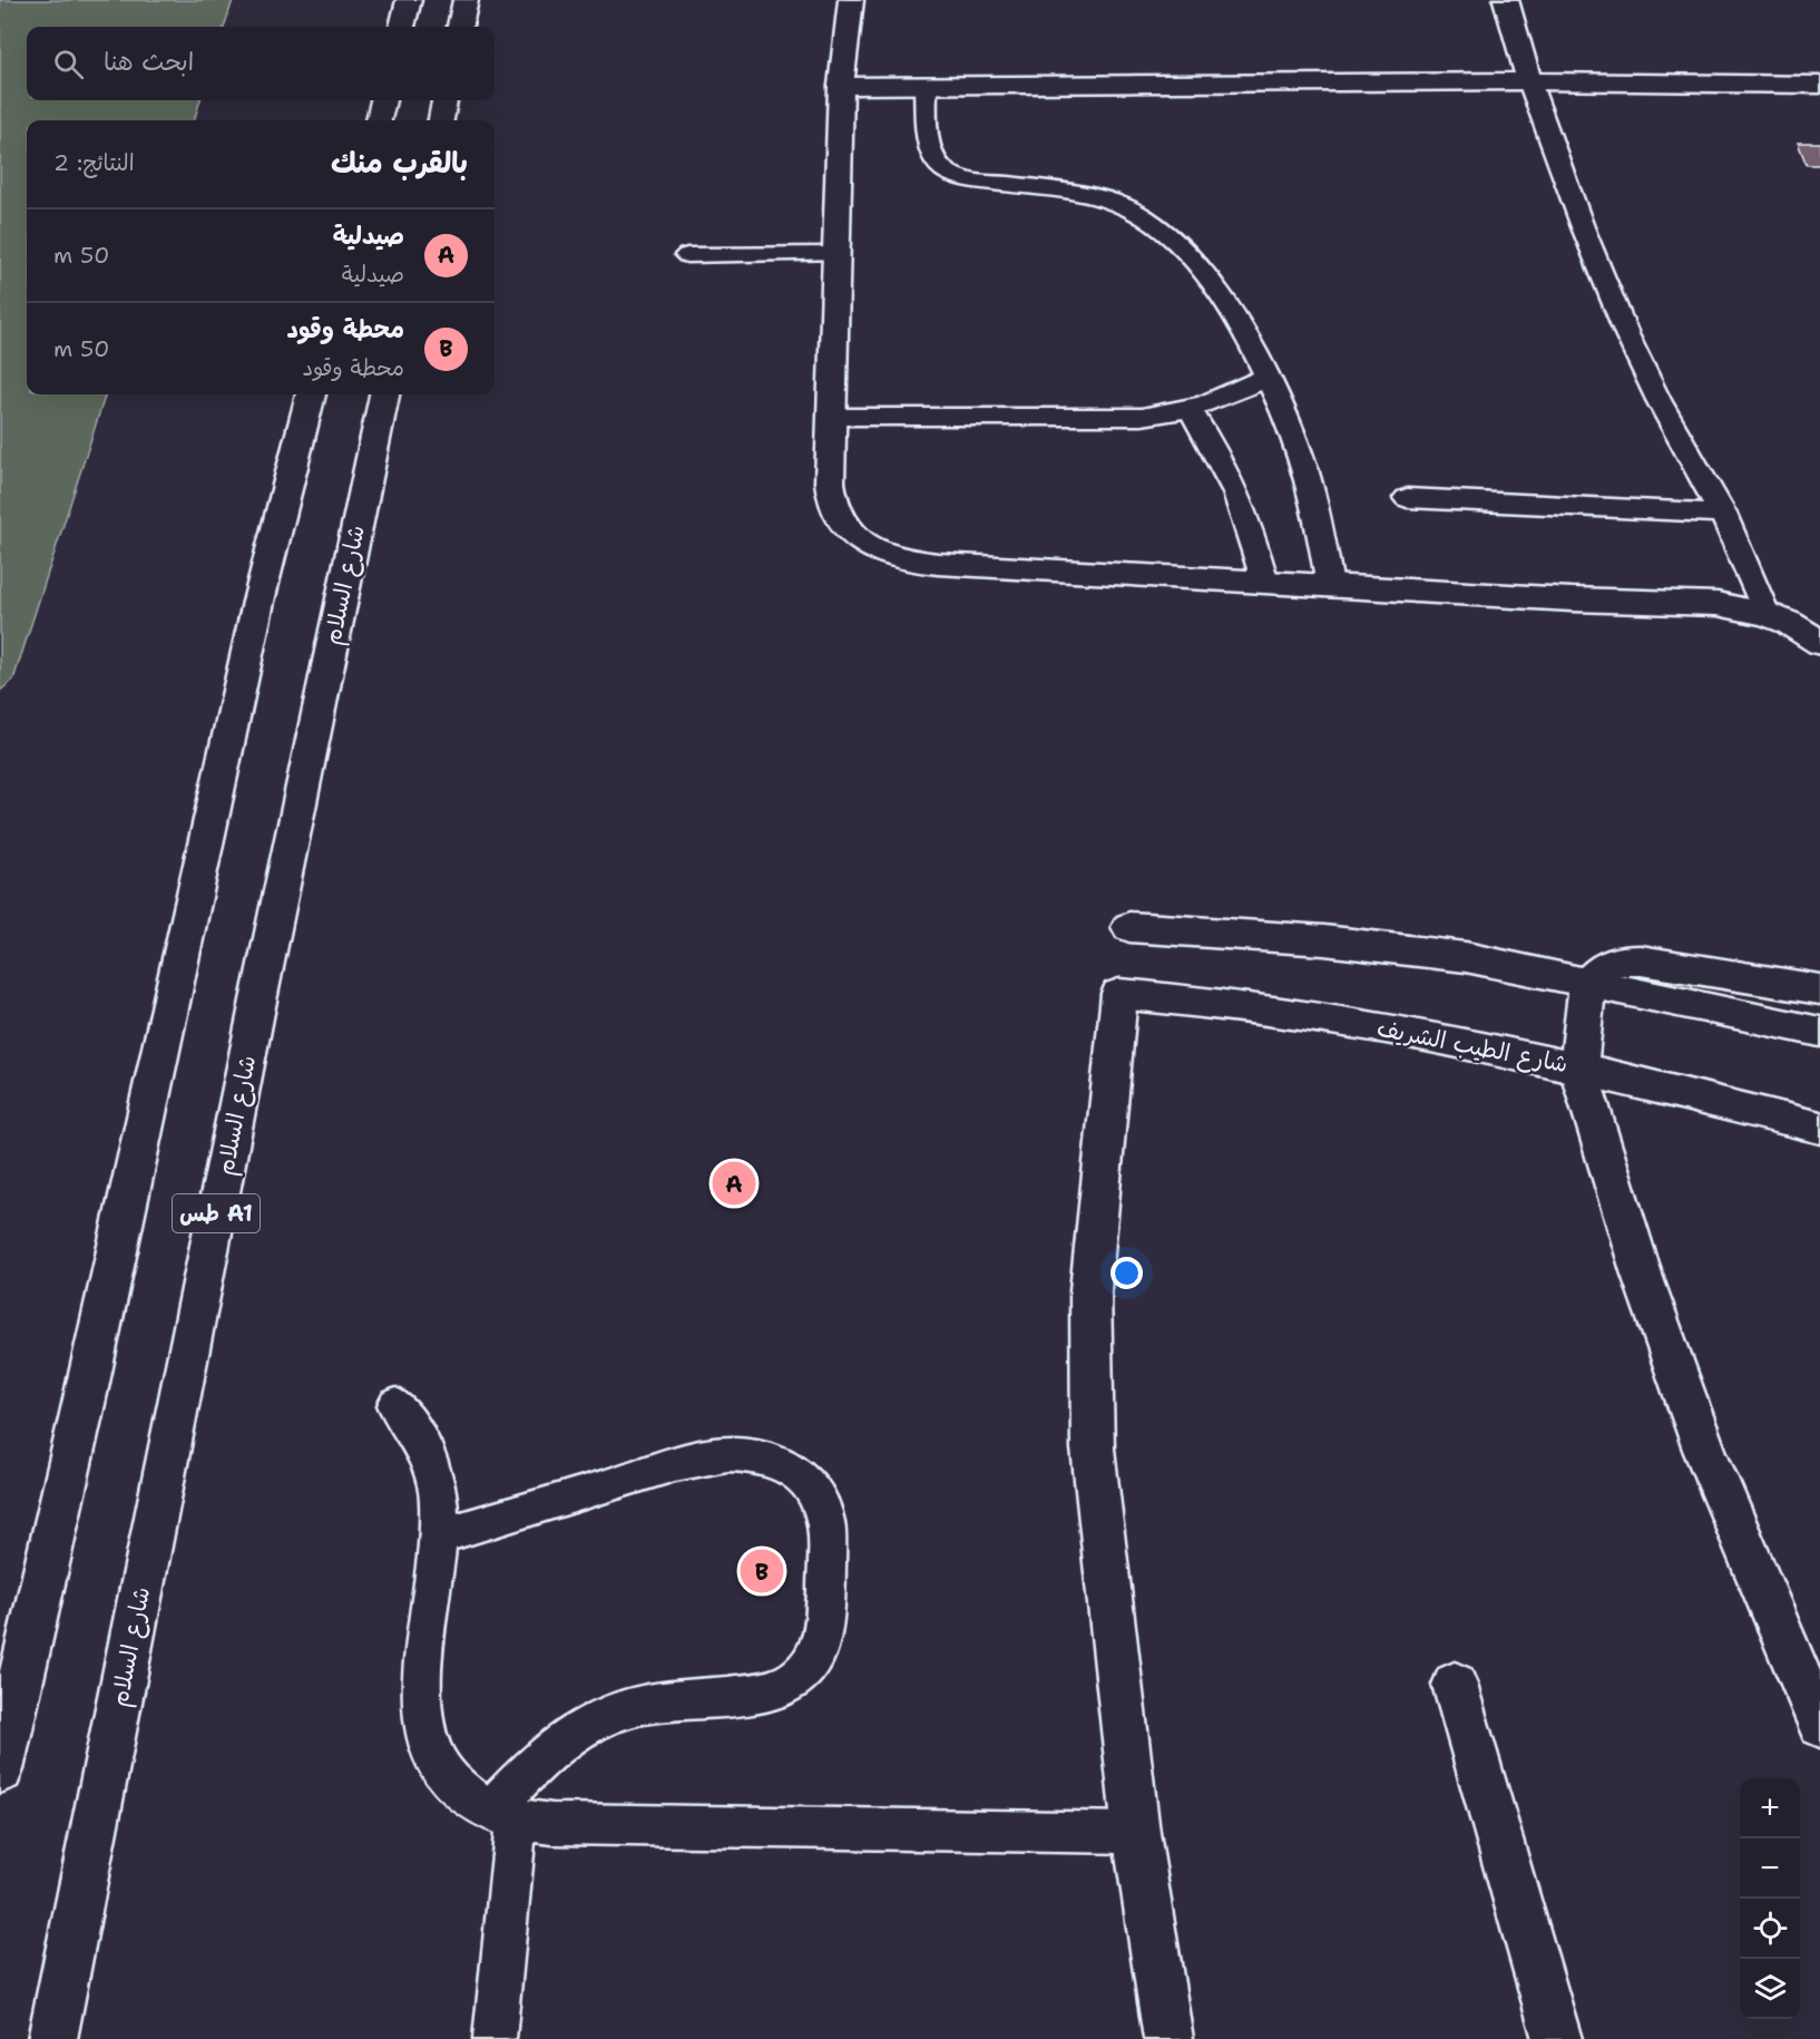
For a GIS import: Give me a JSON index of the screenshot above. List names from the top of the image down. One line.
{"streets":{"main road":["شارع السلام","شارع الطيب الشريف","طس A1"]},"page":{"search":"ابحث هنا","heading":["بالقرب منك","النتائج: 2"],"list":[{"mark":"A","name":"صيدلية","note":"صيدلية","value":"50 m"},{"mark":"B","name":"محطة وقود","note":"محطة وقود","value":"50 m"}],"pins":["A","B"],"map_buttons":["+","−"]}}
